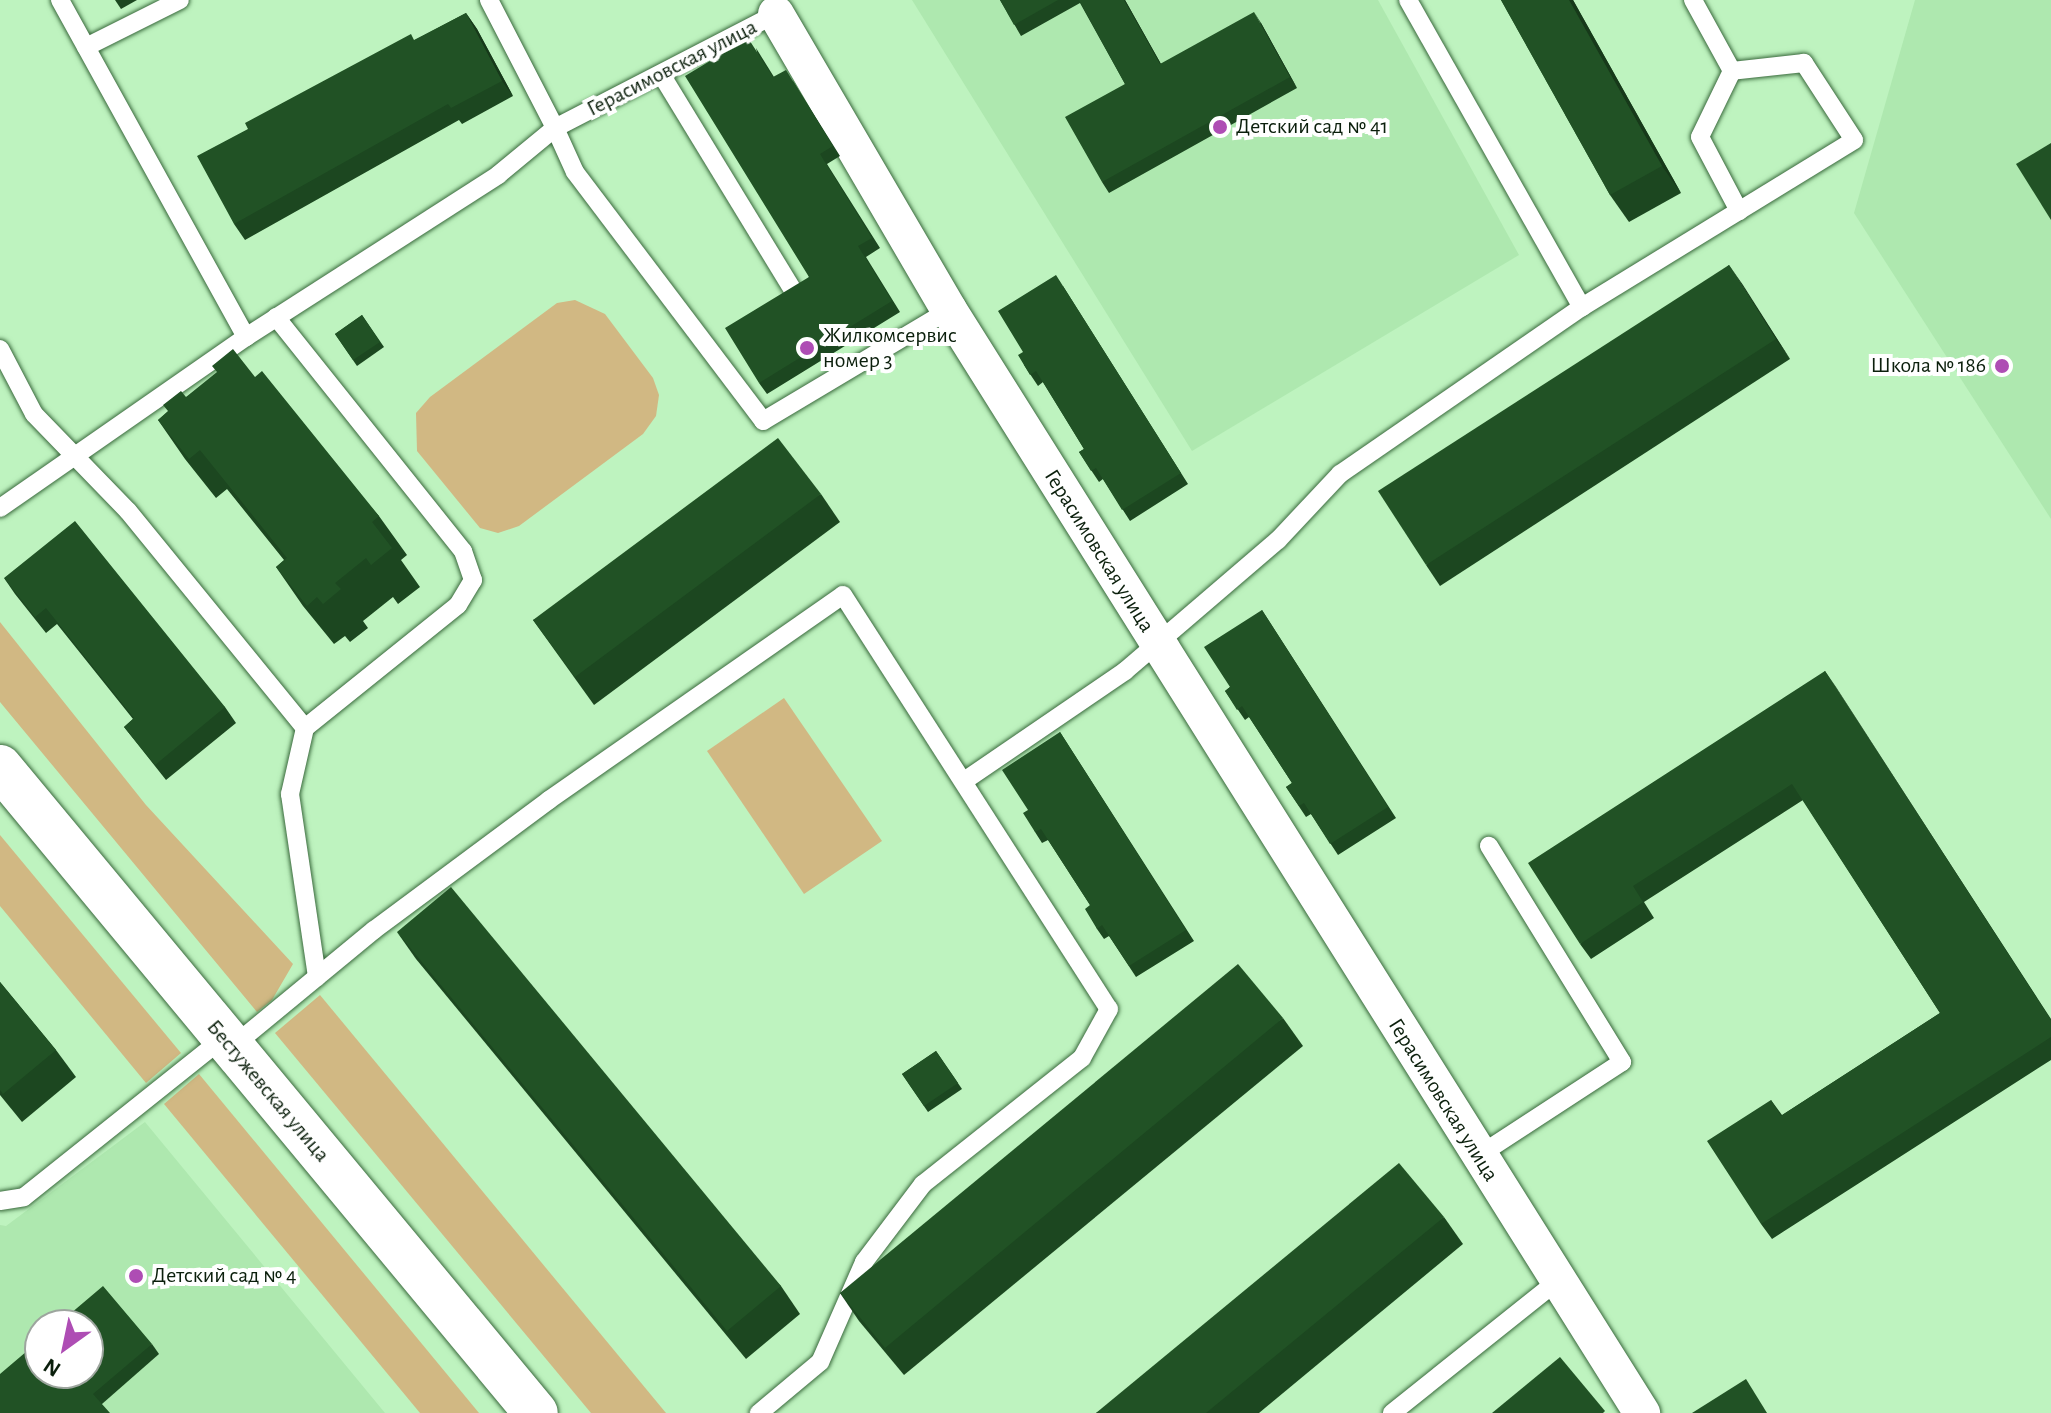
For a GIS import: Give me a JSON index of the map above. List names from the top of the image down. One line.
{"streets":{"street":["Герасимовская улица","Бестужевская улица"]},"places":["Детский сад № 41","Жилкомсервис номер 3","Школа № 186","Детский сад № 4"],"north":"bottom left"}
